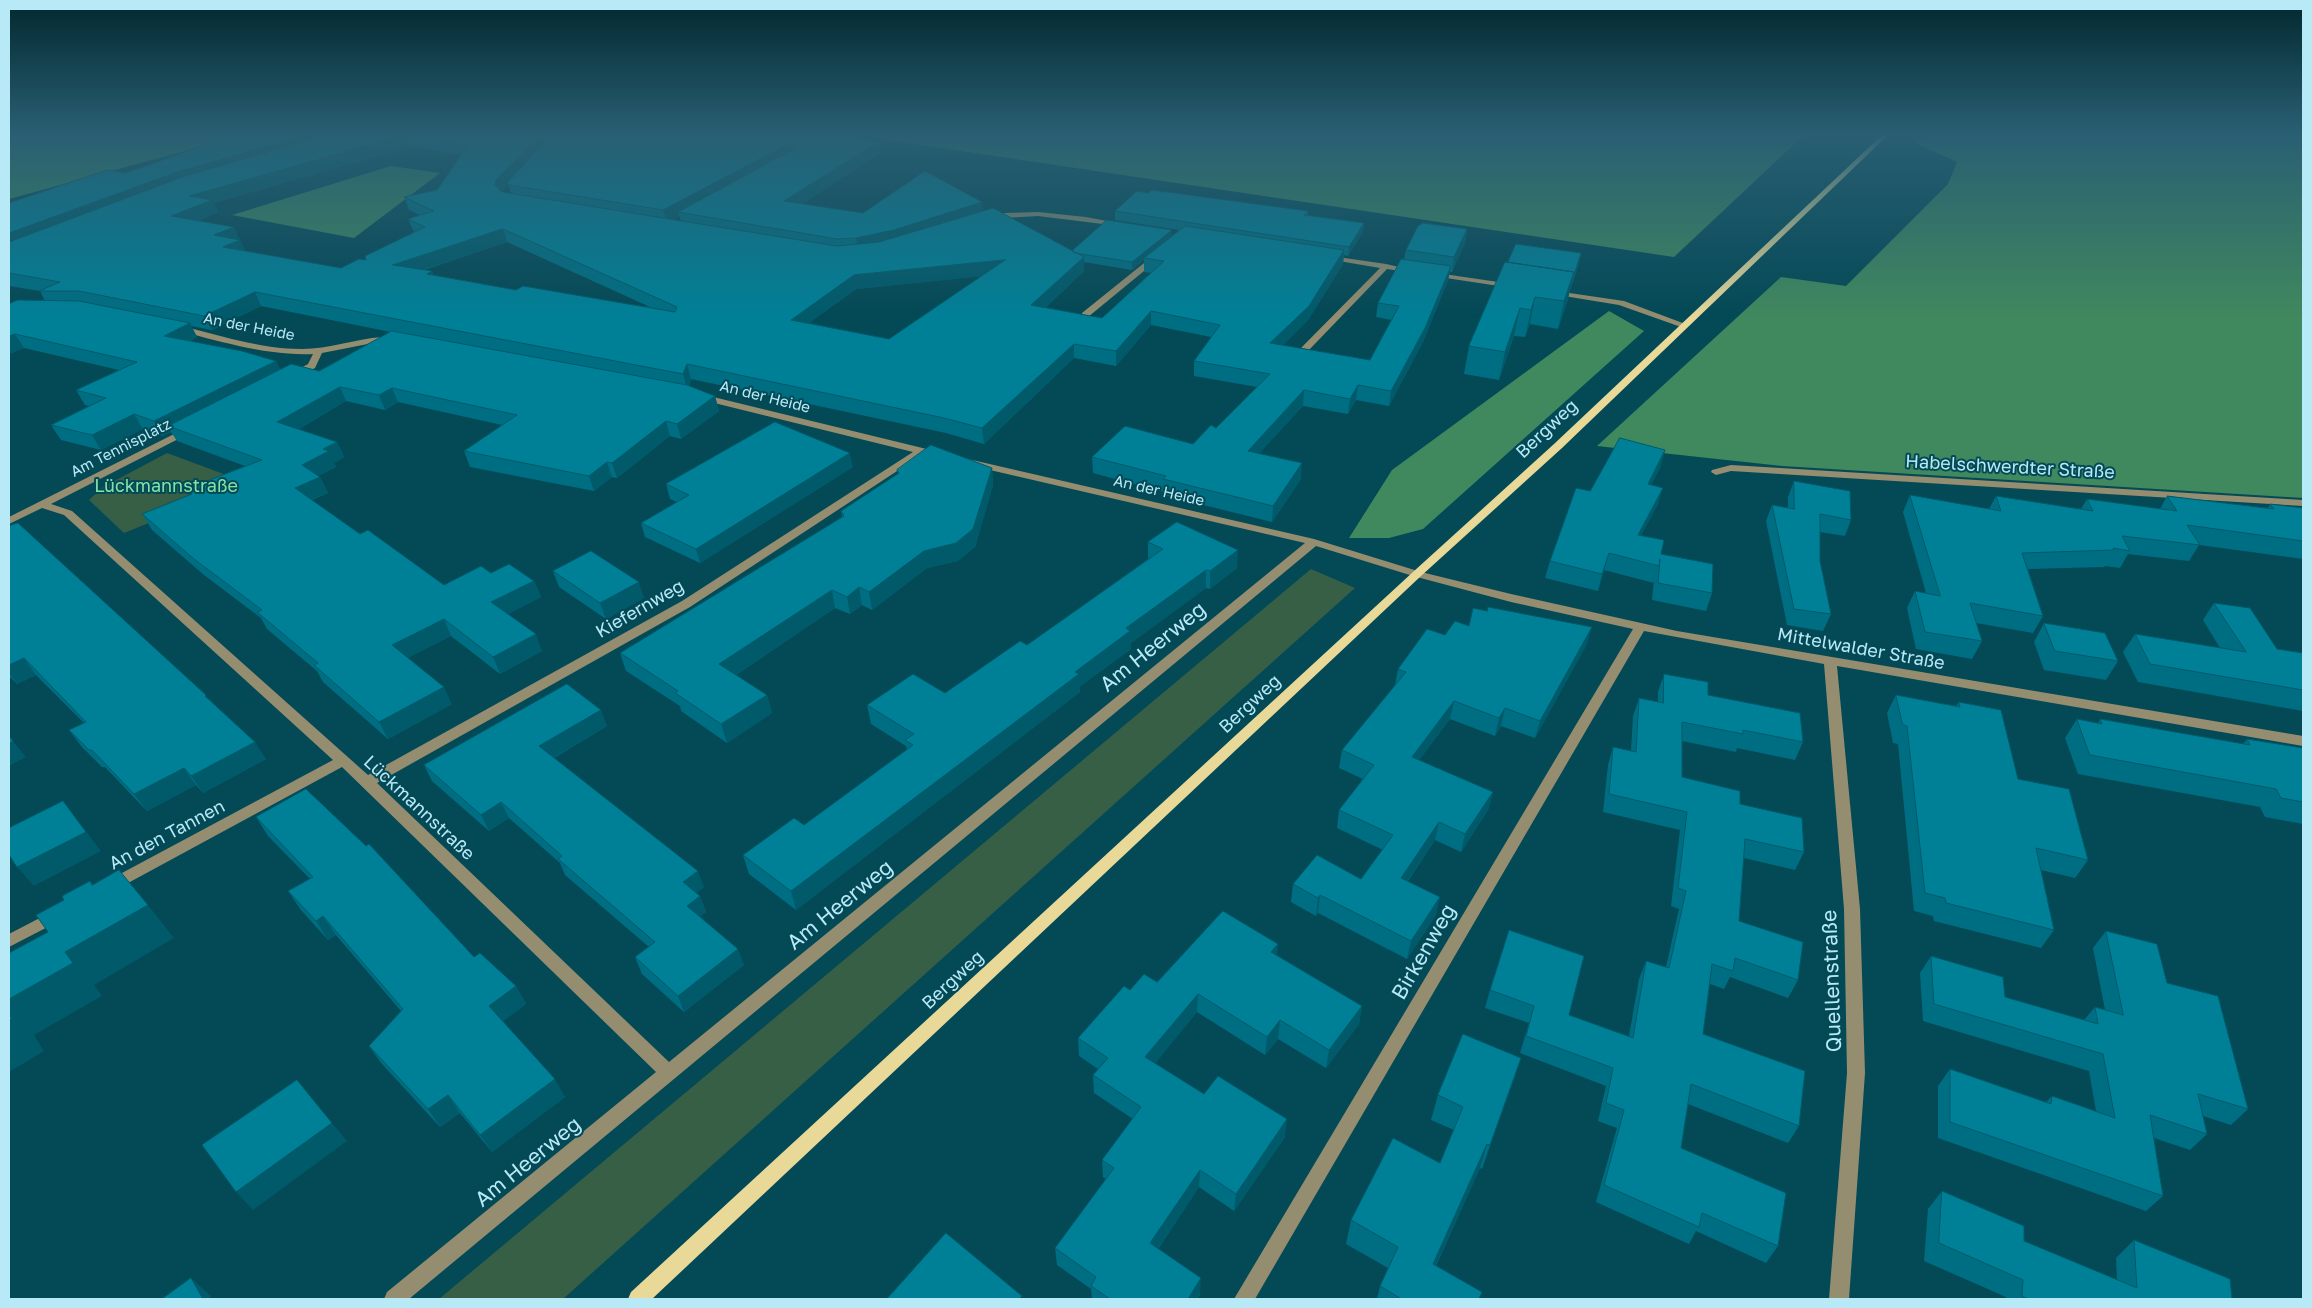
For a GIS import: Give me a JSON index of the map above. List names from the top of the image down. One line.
{"streets":{"main road":["Bergweg"],"street":["An der Heide","Am Tennisplatz","Habelschwerdter Straße","Kiefernweg","Am Heerweg","Mittelwalder Straße","Lückmannstraße","An den Tannen","Birkenweg","Quellenstraße"]},"crossings":[["An der Heide","Bergweg"],["An der Heide","Kiefernweg"],["An der Heide","Am Heerweg"],["An der Heide","Mittelwalder Straße"],["Bergweg","Mittelwalder Straße"],["Am Tennisplatz","Lückmannstraße"],["Kiefernweg","Lückmannstraße"],["Am Heerweg","Lückmannstraße"],["Mittelwalder Straße","Birkenweg"],["Mittelwalder Straße","Quellenstraße"],["Lückmannstraße","An den Tannen"]],"parks":["Lückmannstraße"]}
